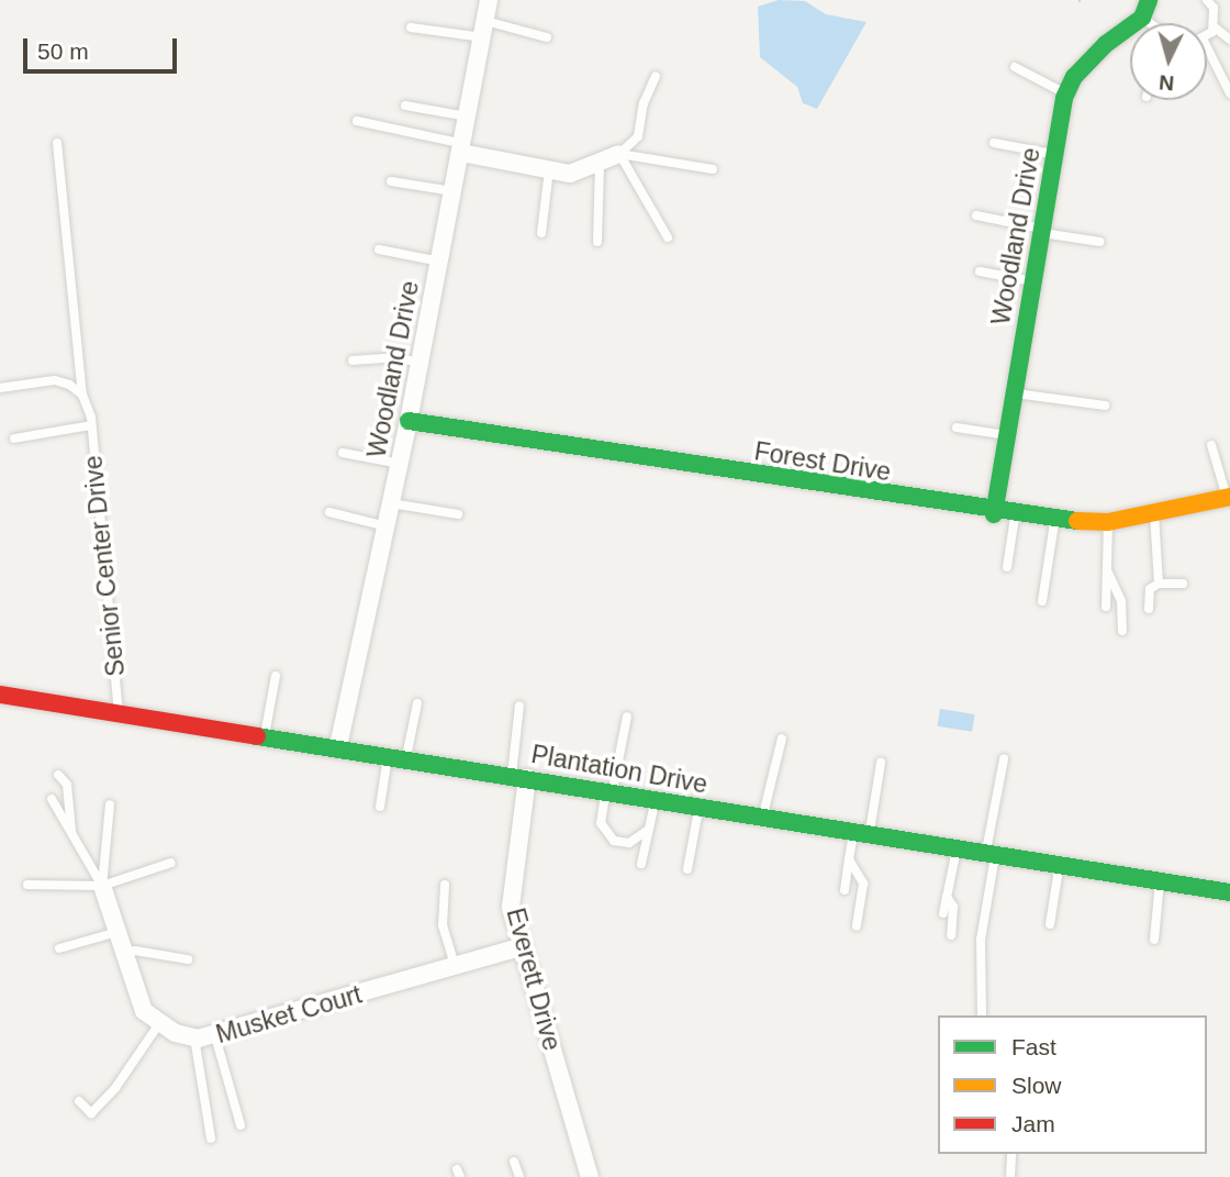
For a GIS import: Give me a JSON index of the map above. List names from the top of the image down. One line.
{"streets":{"street":["Woodland Drive","Forest Drive","Plantation Drive","Everett Drive","Musket Court"],"lane":["Senior Center Drive"]},"crossings":[["Woodland Drive","Forest Drive"],["Woodland Drive","Plantation Drive"],["Senior Center Drive","Plantation Drive"],["Plantation Drive","Everett Drive"],["Everett Drive","Musket Court"]],"legend":["Fast","Slow","Jam"],"scale_bar":"50 m","north":"bottom"}
